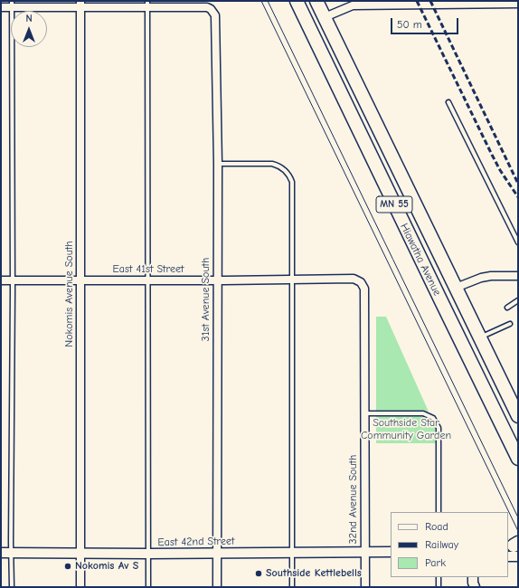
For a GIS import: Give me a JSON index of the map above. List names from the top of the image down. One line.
{"streets":{"highway":["MN 55","Hiawatha Avenue"],"street":["East 41st Street","Nokomis Avenue South","31st Avenue South","32nd Avenue South","East 42nd Street"]},"crossings":[["East 41st Street","Nokomis Avenue South"],["East 41st Street","31st Avenue South"],["East 41st Street","32nd Avenue South"],["Nokomis Avenue South","East 42nd Street"],["31st Avenue South","East 42nd Street"],["32nd Avenue South","East 42nd Street"]],"parks":["Southside Star Community Garden"],"places":["Nokomis Av S","Southside Kettlebells"],"legend":["Road","Railway","Park"],"scale_bar":"50 m","north":"top"}
